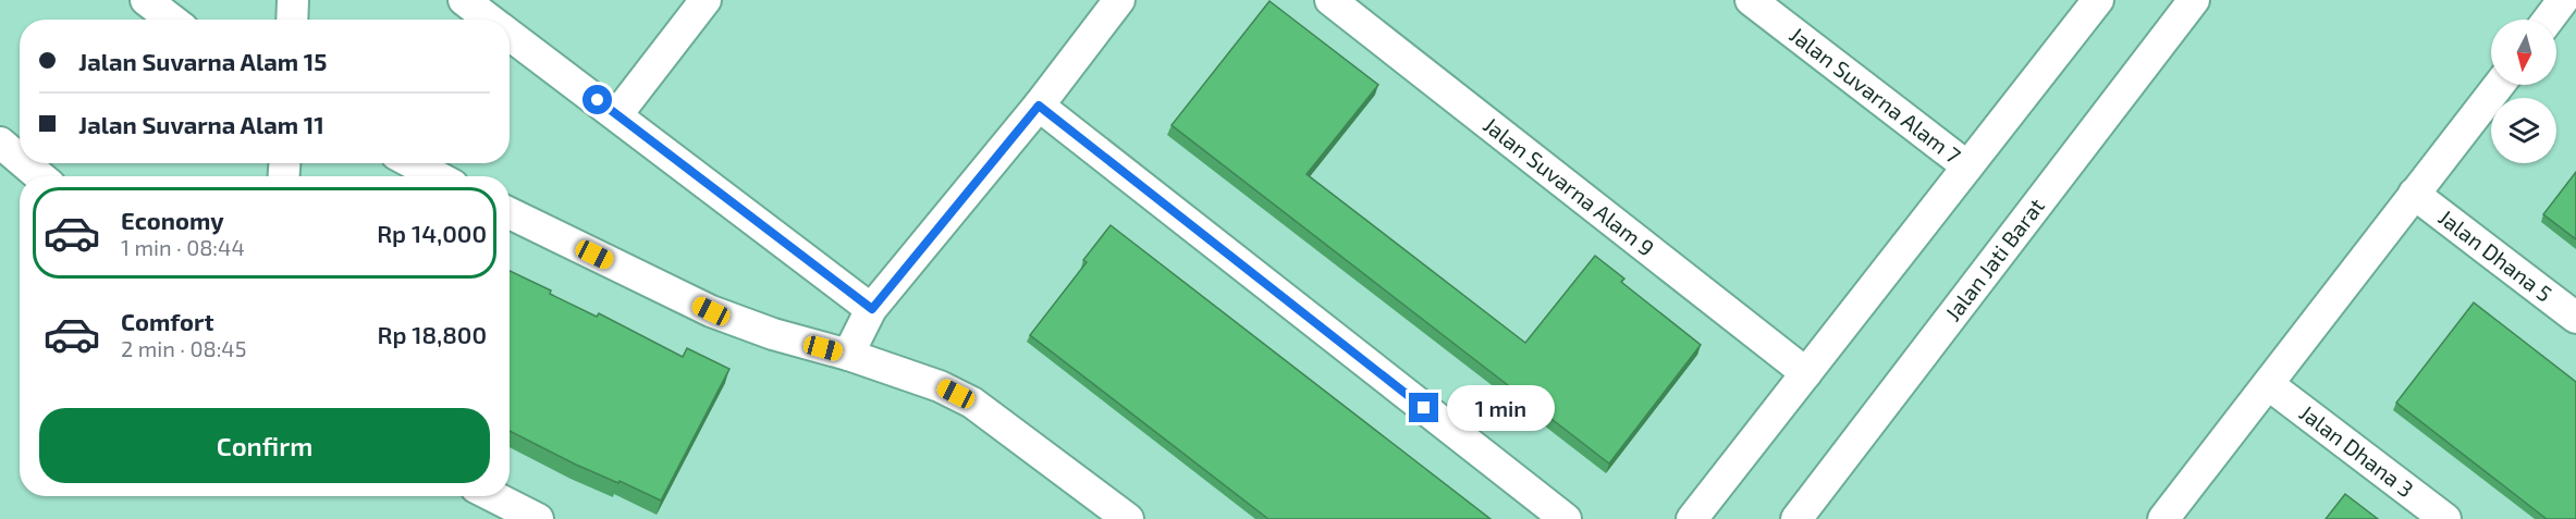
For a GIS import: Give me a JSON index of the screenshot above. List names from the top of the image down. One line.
{"streets":{"street":["Jalan Suvarna Alam 7","Jalan Suvarna Alam 9","Jalan Dhana 5","Jalan Jati Barat","Jalan Dhana 3"]},"north":"bottom","page":{"banner":["Jalan Suvarna Alam 15","Jalan Suvarna Alam 11"],"list":[{"name":"Economy","note":"1 min · 08:44","value":"Rp 14,000"},{"name":"Comfort","note":"2 min · 08:45","value":"Rp 18,800"}],"bubble":"1 min","buttons":"Confirm"}}
